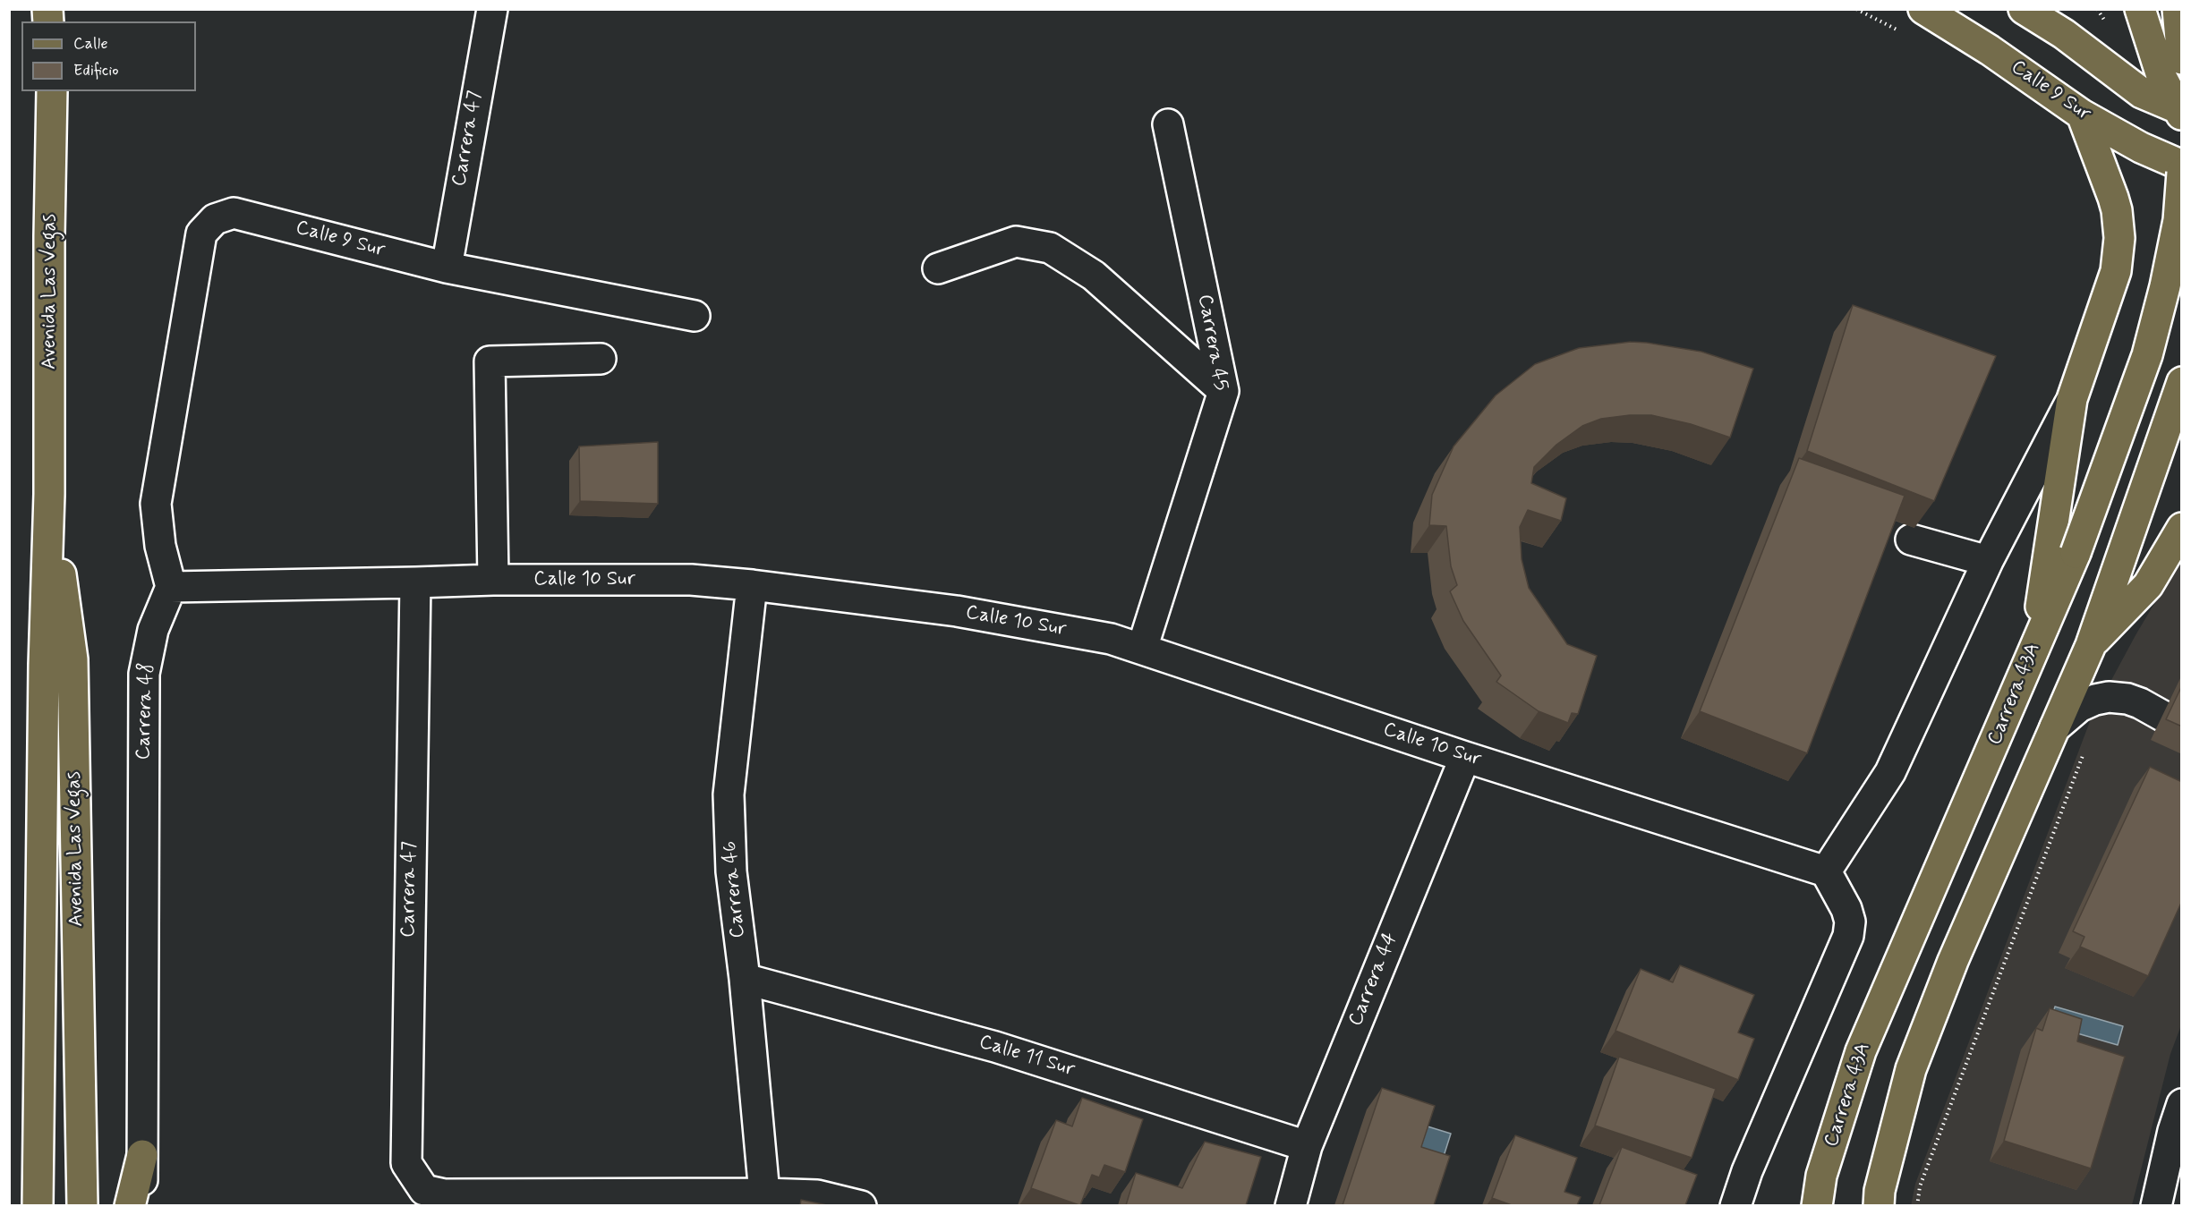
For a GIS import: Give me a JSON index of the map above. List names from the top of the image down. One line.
{"streets":{"main road":["Calle 9 Sur","Avenida Las Vegas","Carrera 43A"],"street":["Carrera 47","Carrera 45","Calle 10 Sur","Carrera 48","Carrera 46","Carrera 44","Calle 11 Sur"]},"crossings":[["Calle 9 Sur","Carrera 47"],["Calle 9 Sur","Calle 10 Sur"],["Calle 9 Sur","Carrera 48"],["Carrera 47","Calle 10 Sur"],["Carrera 47","Carrera 46"],["Carrera 45","Calle 10 Sur"],["Calle 10 Sur","Carrera 48"],["Calle 10 Sur","Carrera 46"],["Calle 10 Sur","Carrera 44"],["Carrera 46","Calle 11 Sur"],["Carrera 44","Calle 11 Sur"]],"legend":["Calle","Edificio"]}
